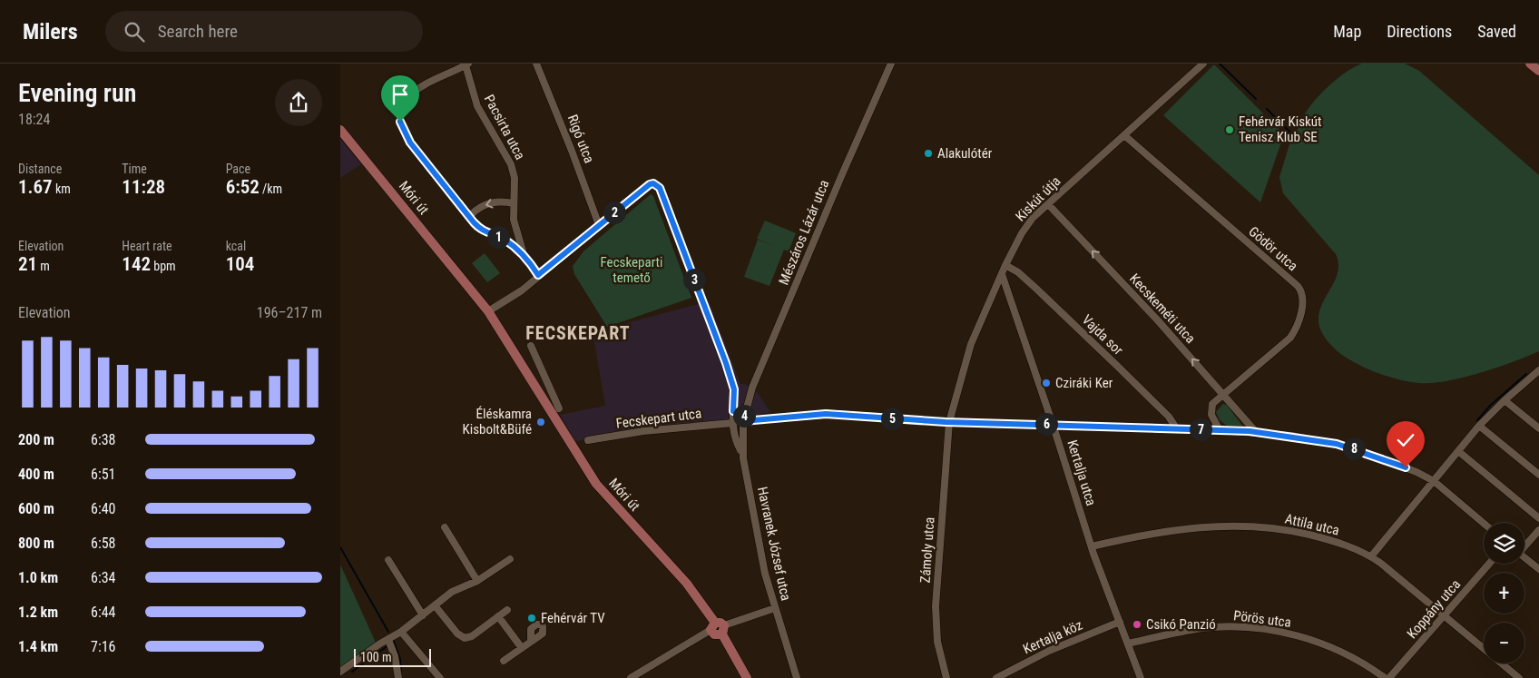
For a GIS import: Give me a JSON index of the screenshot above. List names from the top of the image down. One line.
{"streets":{"main road":["Móri út"],"street":["Pacsirta utca","Rigó utca","Kiskút útja","Mészáros Lázár utca","Gödör utca","Kecskeméti utca","Vajda sor","Fecskepart utca","Kertalja utca","Attila utca","Havranek József utca","Zámoly utca","Koppány utca","Pörös utca","Kertalja köz"]},"crossings":[["Kiskút útja","Gödör utca"],["Kiskút útja","Kecskeméti utca"],["Kiskút útja","Vajda sor"],["Kiskút útja","Kertalja utca"],["Kiskút útja","Zámoly utca"],["Mészáros Lázár utca","Havranek József utca"],["Gödör utca","Kecskeméti utca"],["Fecskepart utca","Havranek József utca"],["Kertalja utca","Attila utca"],["Kertalja utca","Pörös utca"],["Kertalja utca","Kertalja köz"],["Attila utca","Koppány utca"]],"one_way":["Kecskeméti utca"],"districts":["FECSKEPART"],"parks":["Fecskeparti temető"],"places":["Fehérvár Kiskút Tenisz Klub SE","Alakulótér","Cziráki Ker","Éléskamra Kisbolt&Büfé","Fehérvár TV","Csikó Panzió"],"scale_bar":"100 m","page":{"header":"Milers","search":"Search here","nav":["Map","Directions","Saved"],"heading":["Evening run","18:24"],"stats":[["Distance","1.67 km"],["Time","11:28"],["Pace","6:52 /km"],["Elevation","21 m"],["Heart rate","142 bpm"],["kcal","104"]],"pins":["2","1","3","4","5","6","7","8"],"chart":["Elevation","196–217 m"],"list":[{"name":"200 m","note":"6:38"},{"name":"400 m","note":"6:51"},{"name":"600 m","note":"6:40"},{"name":"800 m","note":"6:58"},{"name":"1.0 km","note":"6:34"},{"name":"1.2 km","note":"6:44"},{"name":"1.4 km","note":"7:16"}],"map_buttons":["+","−"],"scale":"100 m"}}
